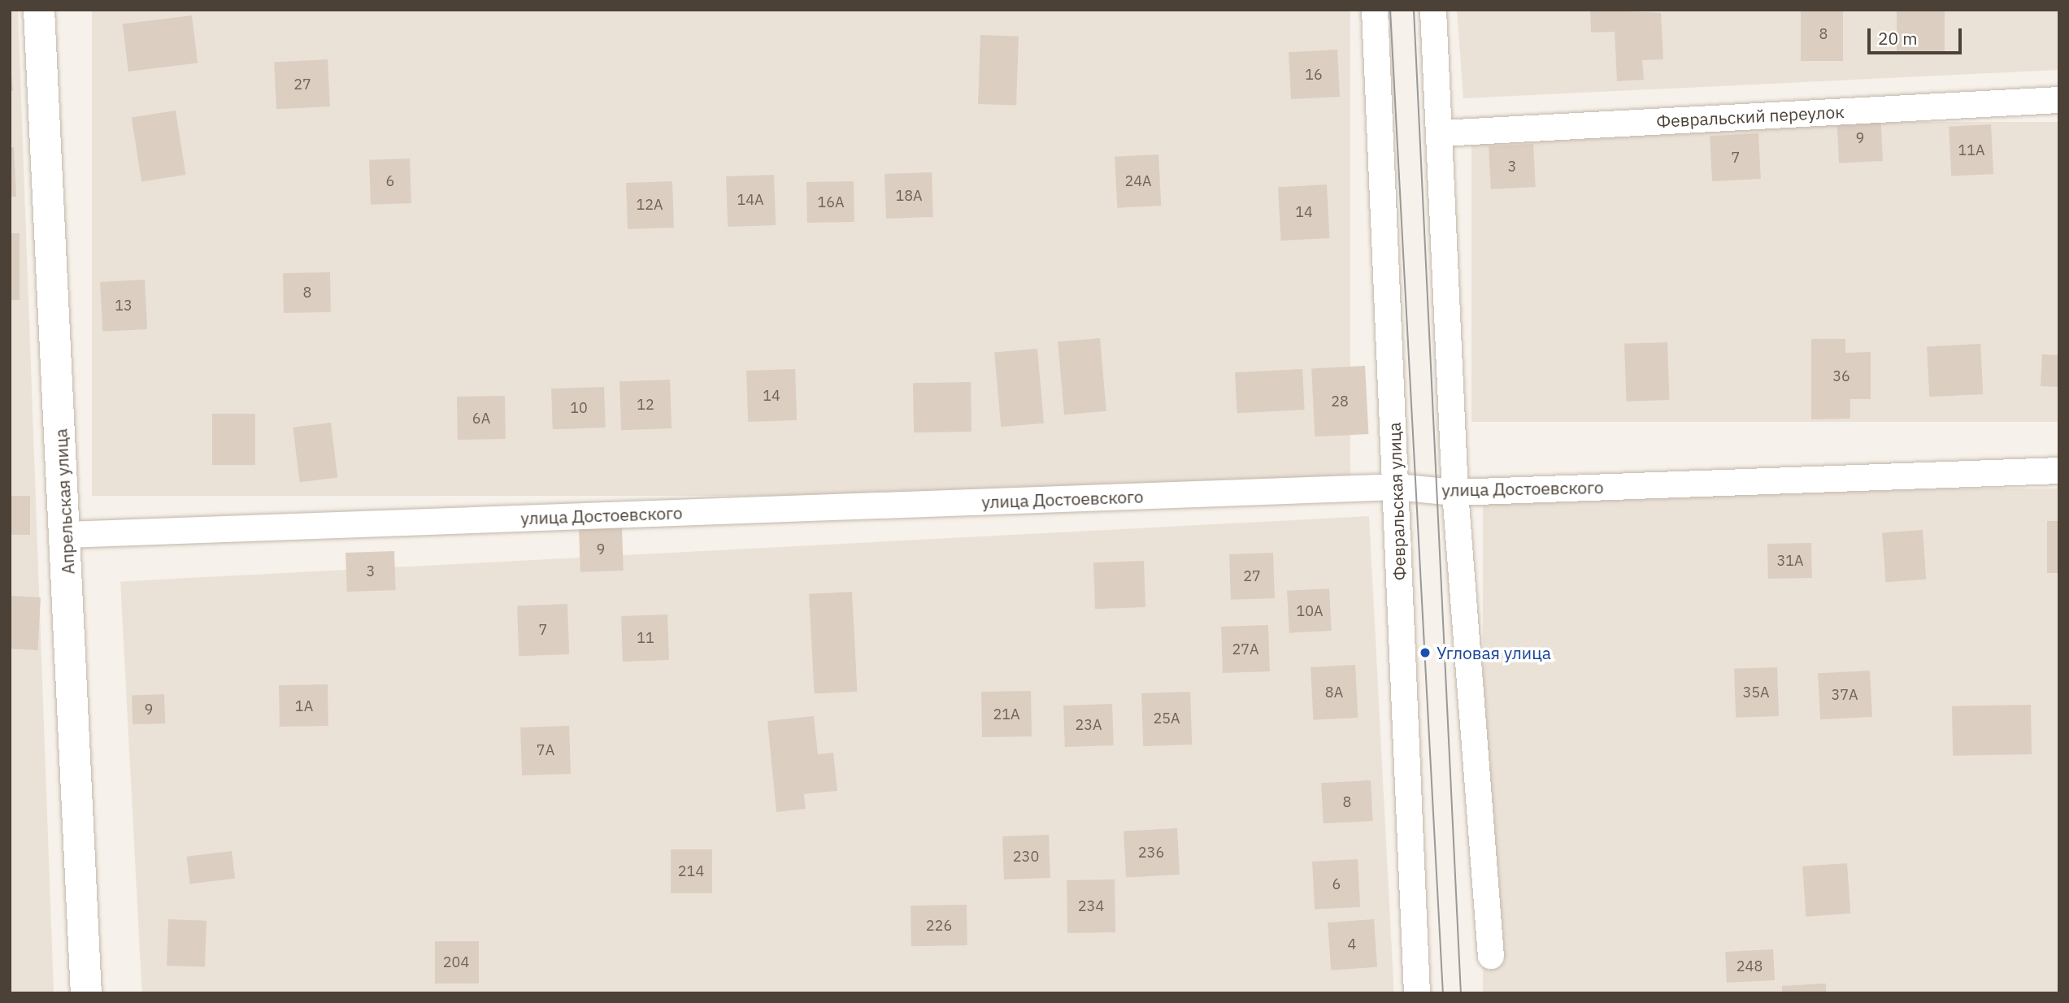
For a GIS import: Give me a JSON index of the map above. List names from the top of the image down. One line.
{"streets":{"street":["Февральский переулок","улица Достоевского","Апрельская улица","Февральская улица"]},"crossings":[["улица Достоевского","Апрельская улица"],["улица Достоевского","Февральская улица"]],"places":["Угловая улица"],"house_numbers":["8","16","27","9","11А","7","3","6","24А","18А","14А","16А","12А","14","8","13","36","14","28","12","10","6А","9","31А","3","27","10А","7","11","27А","8А","35А","37А","1А","9","21А","25А","23А","7А","8","236","230","214","6","234","226","4","204","248"],"scale_bar":"20 m"}
